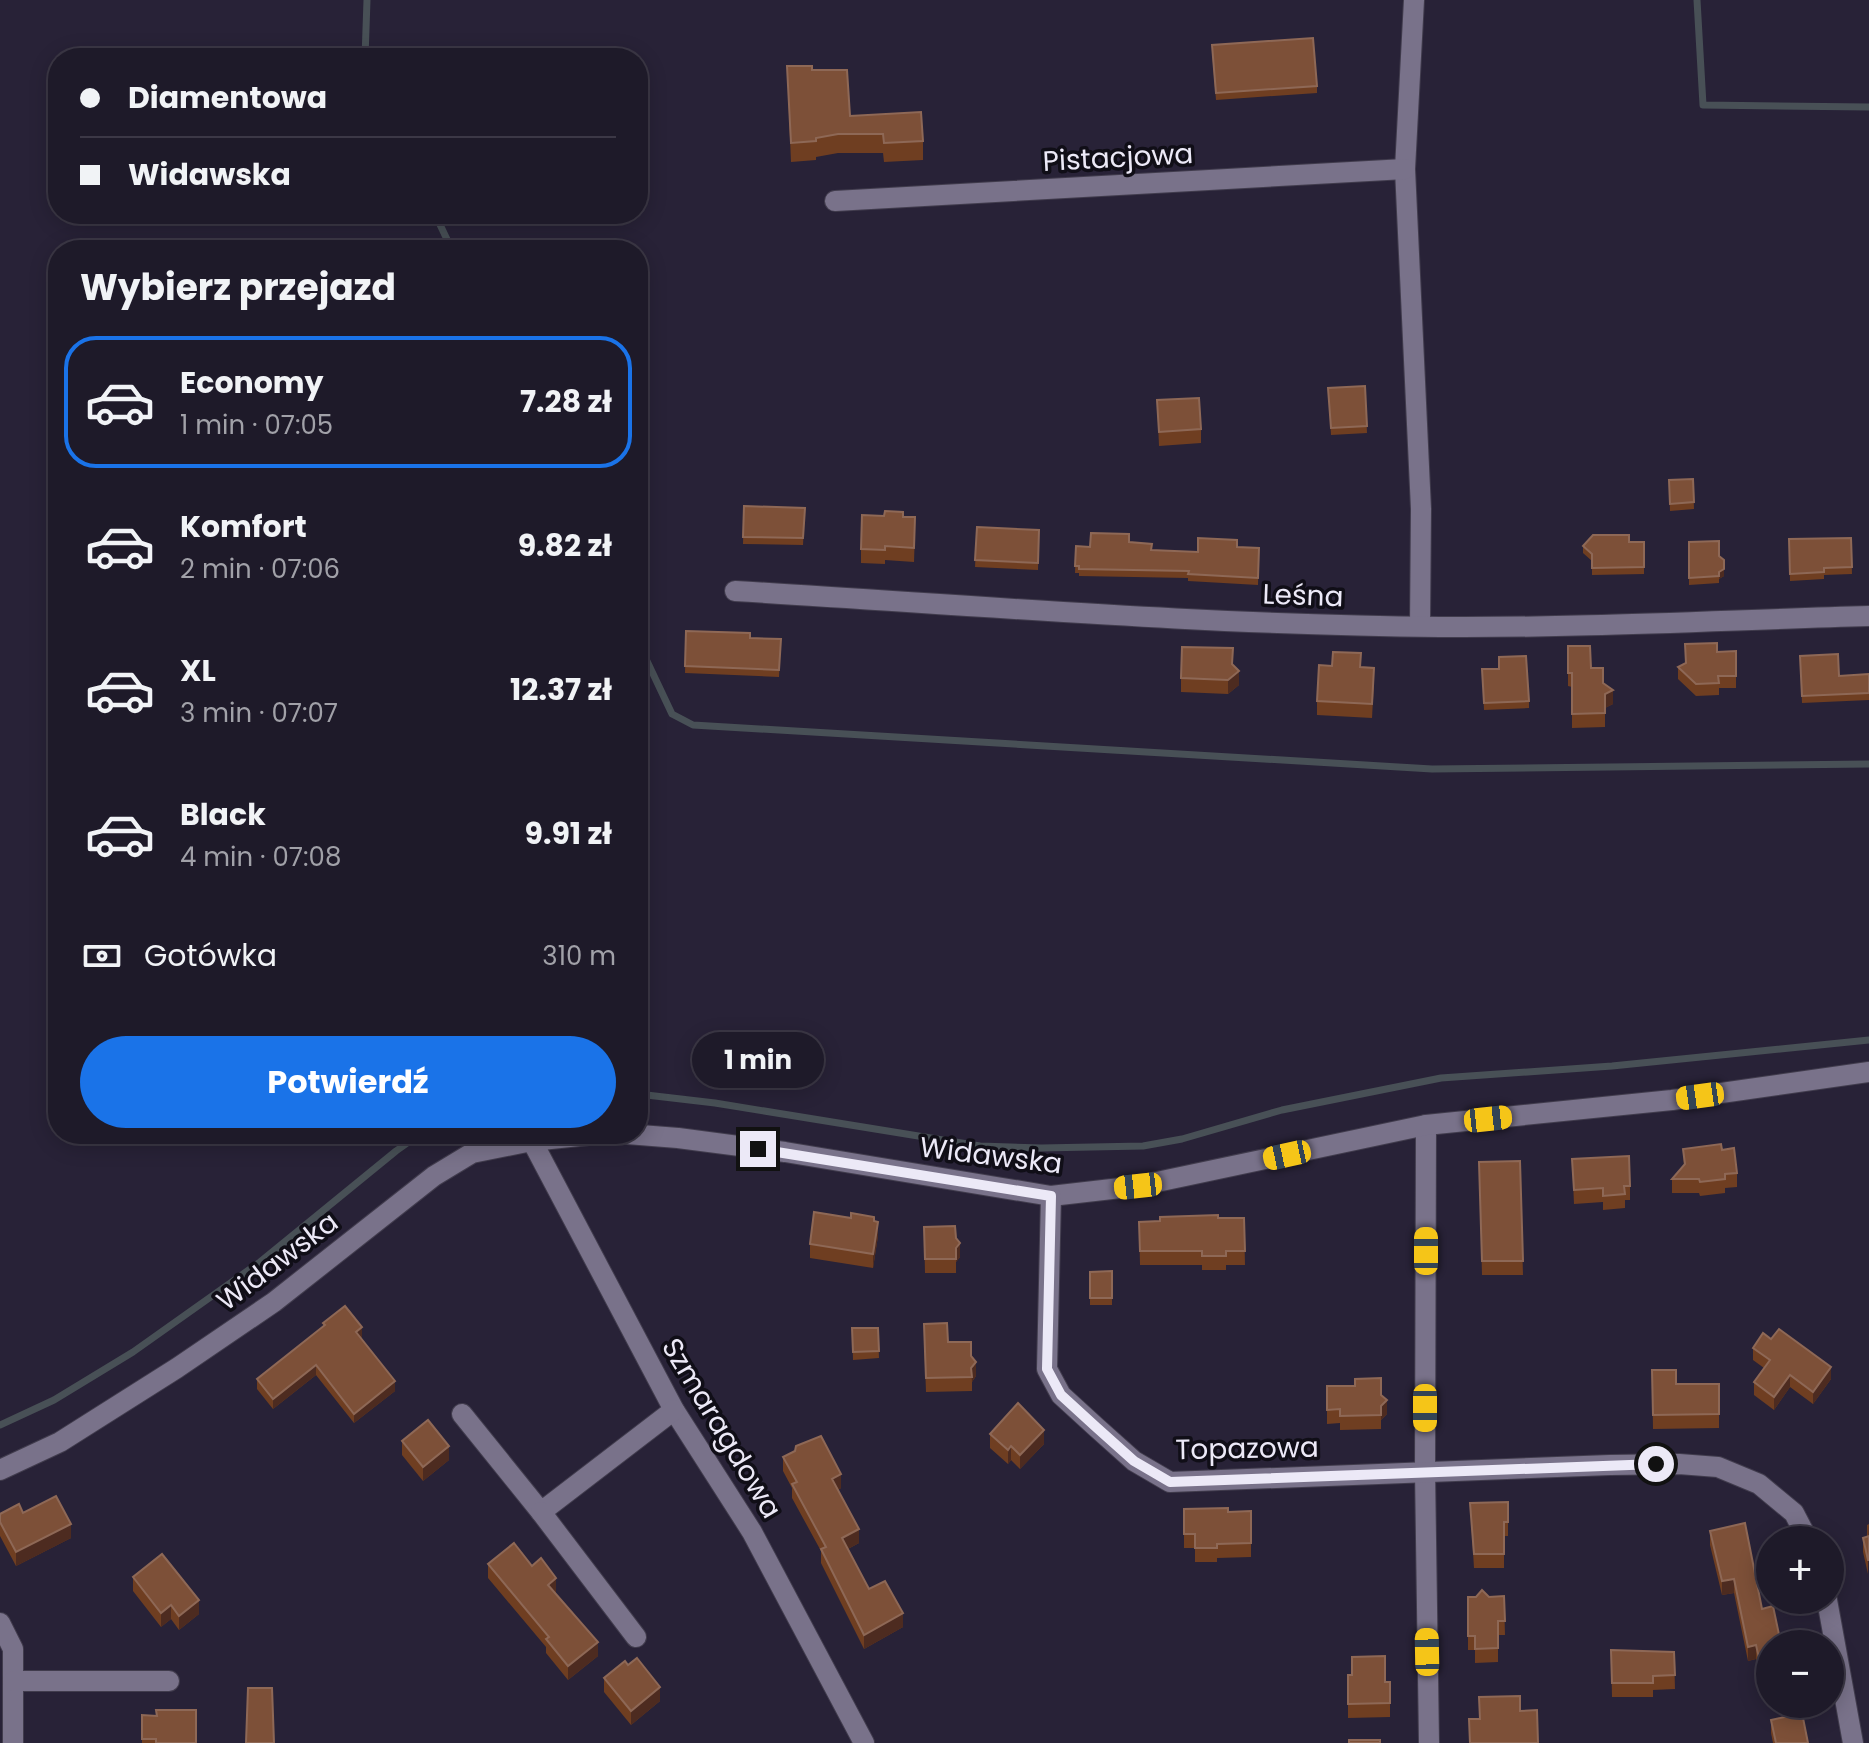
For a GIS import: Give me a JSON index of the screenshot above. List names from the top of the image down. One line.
{"streets":{"street":["Pistacjowa","Leśna","Widawska","Szmaragdowa","Topazowa"]},"crossings":[["Widawska","Topazowa"]],"page":{"banner":["Diamentowa","Widawska"],"heading":"Wybierz przejazd","list":[{"name":"Economy","note":"1 min · 07:05","value":"7.28 zł"},{"name":"Komfort","note":"2 min · 07:06","value":"9.82 zł"},{"name":"XL","note":"3 min · 07:07","value":"12.37 zł"},{"name":"Black","note":"4 min · 07:08","value":"9.91 zł"}],"pay":["Gotówka","310 m"],"buttons":"Potwierdź","bubble":"1 min","map_buttons":["+","−"]}}
